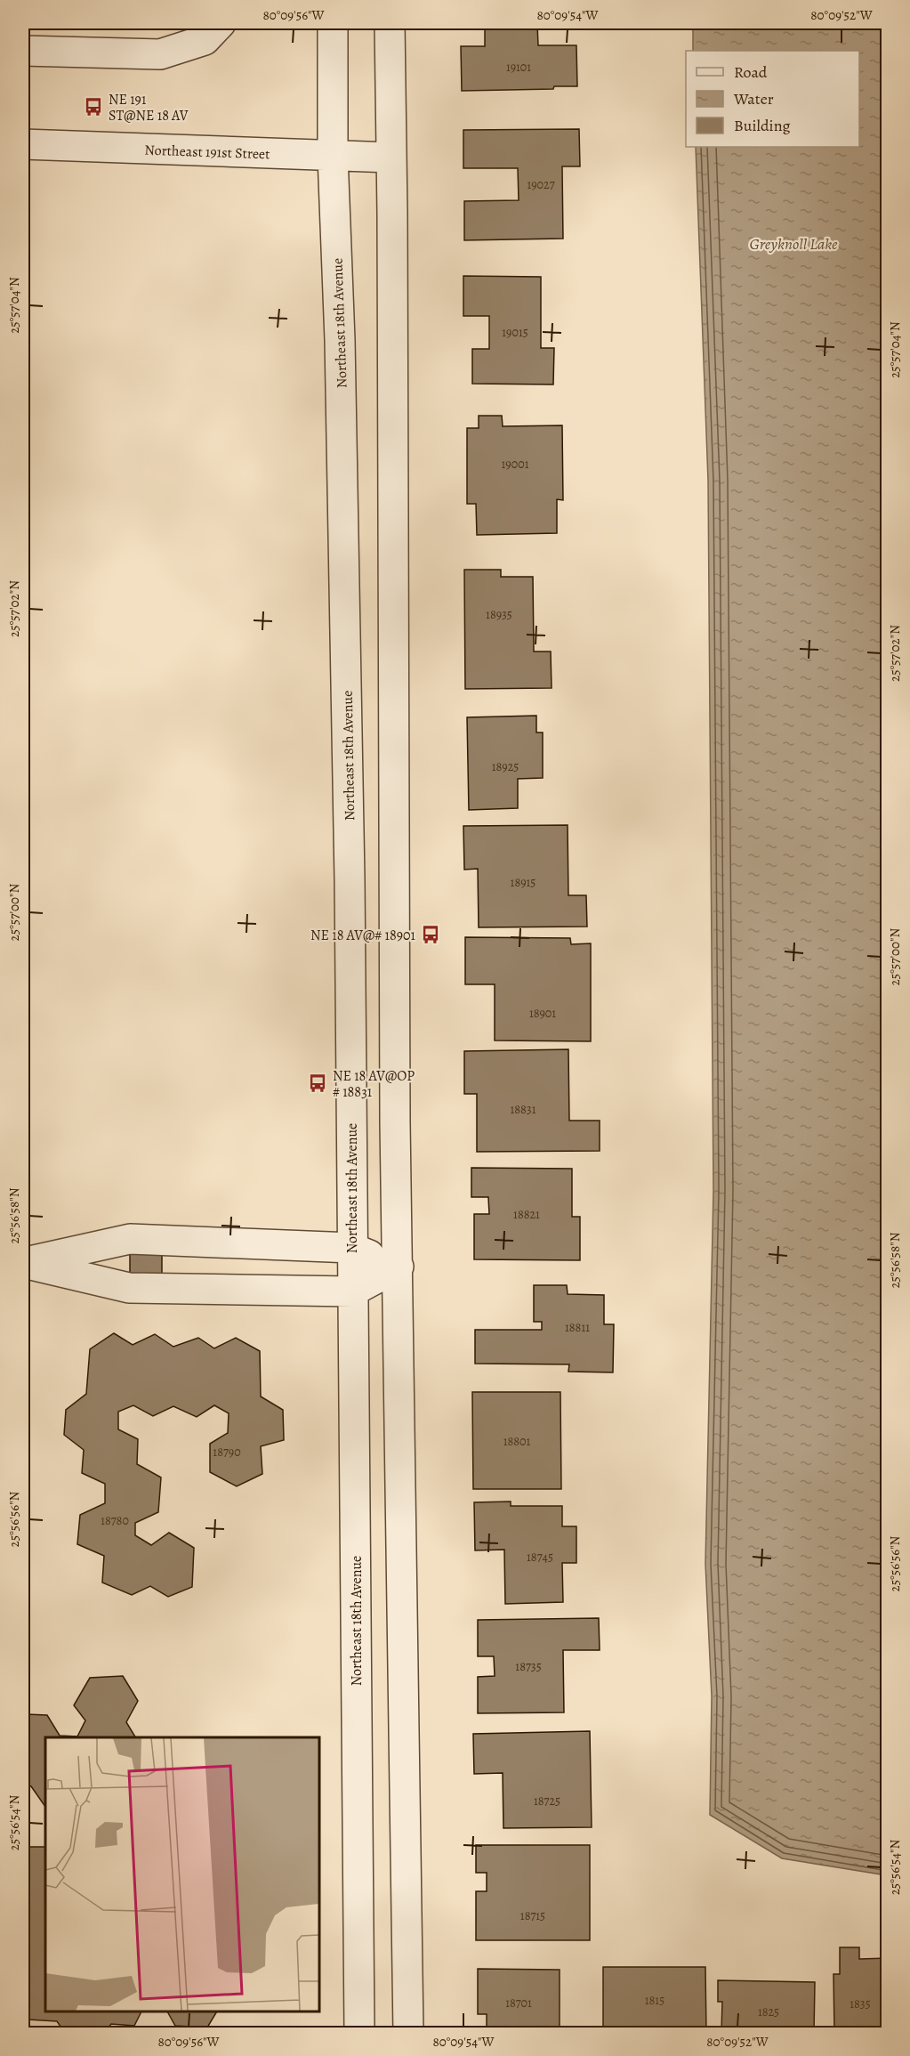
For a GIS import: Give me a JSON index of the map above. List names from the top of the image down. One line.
{"streets":{"street":["Northeast 191st Street","Northeast 18th Avenue"]},"crossings":[["Northeast 191st Street","Northeast 18th Avenue"]],"water":["Greyknoll Lake"],"places":{"bus stop":["NE 191 ST@NE 18 AV","NE 18 AV@# 18901","NE 18 AV@OP # 18831"]},"house_numbers":["19101","19027","19015","19001","18935","18925","18915","18901","18831","18821","18811","18801","18790","18780","18745","18735","18725","18715","1815","18701","1835","1825"],"legend":["Road","Water","Building"],"coordinates":["80°09'56\"W","80°09'54\"W","80°09'52\"W","25°57'04\"N","25°57'02\"N","25°57'00\"N","25°56'58\"N","25°56'56\"N","25°56'54\"N"]}
